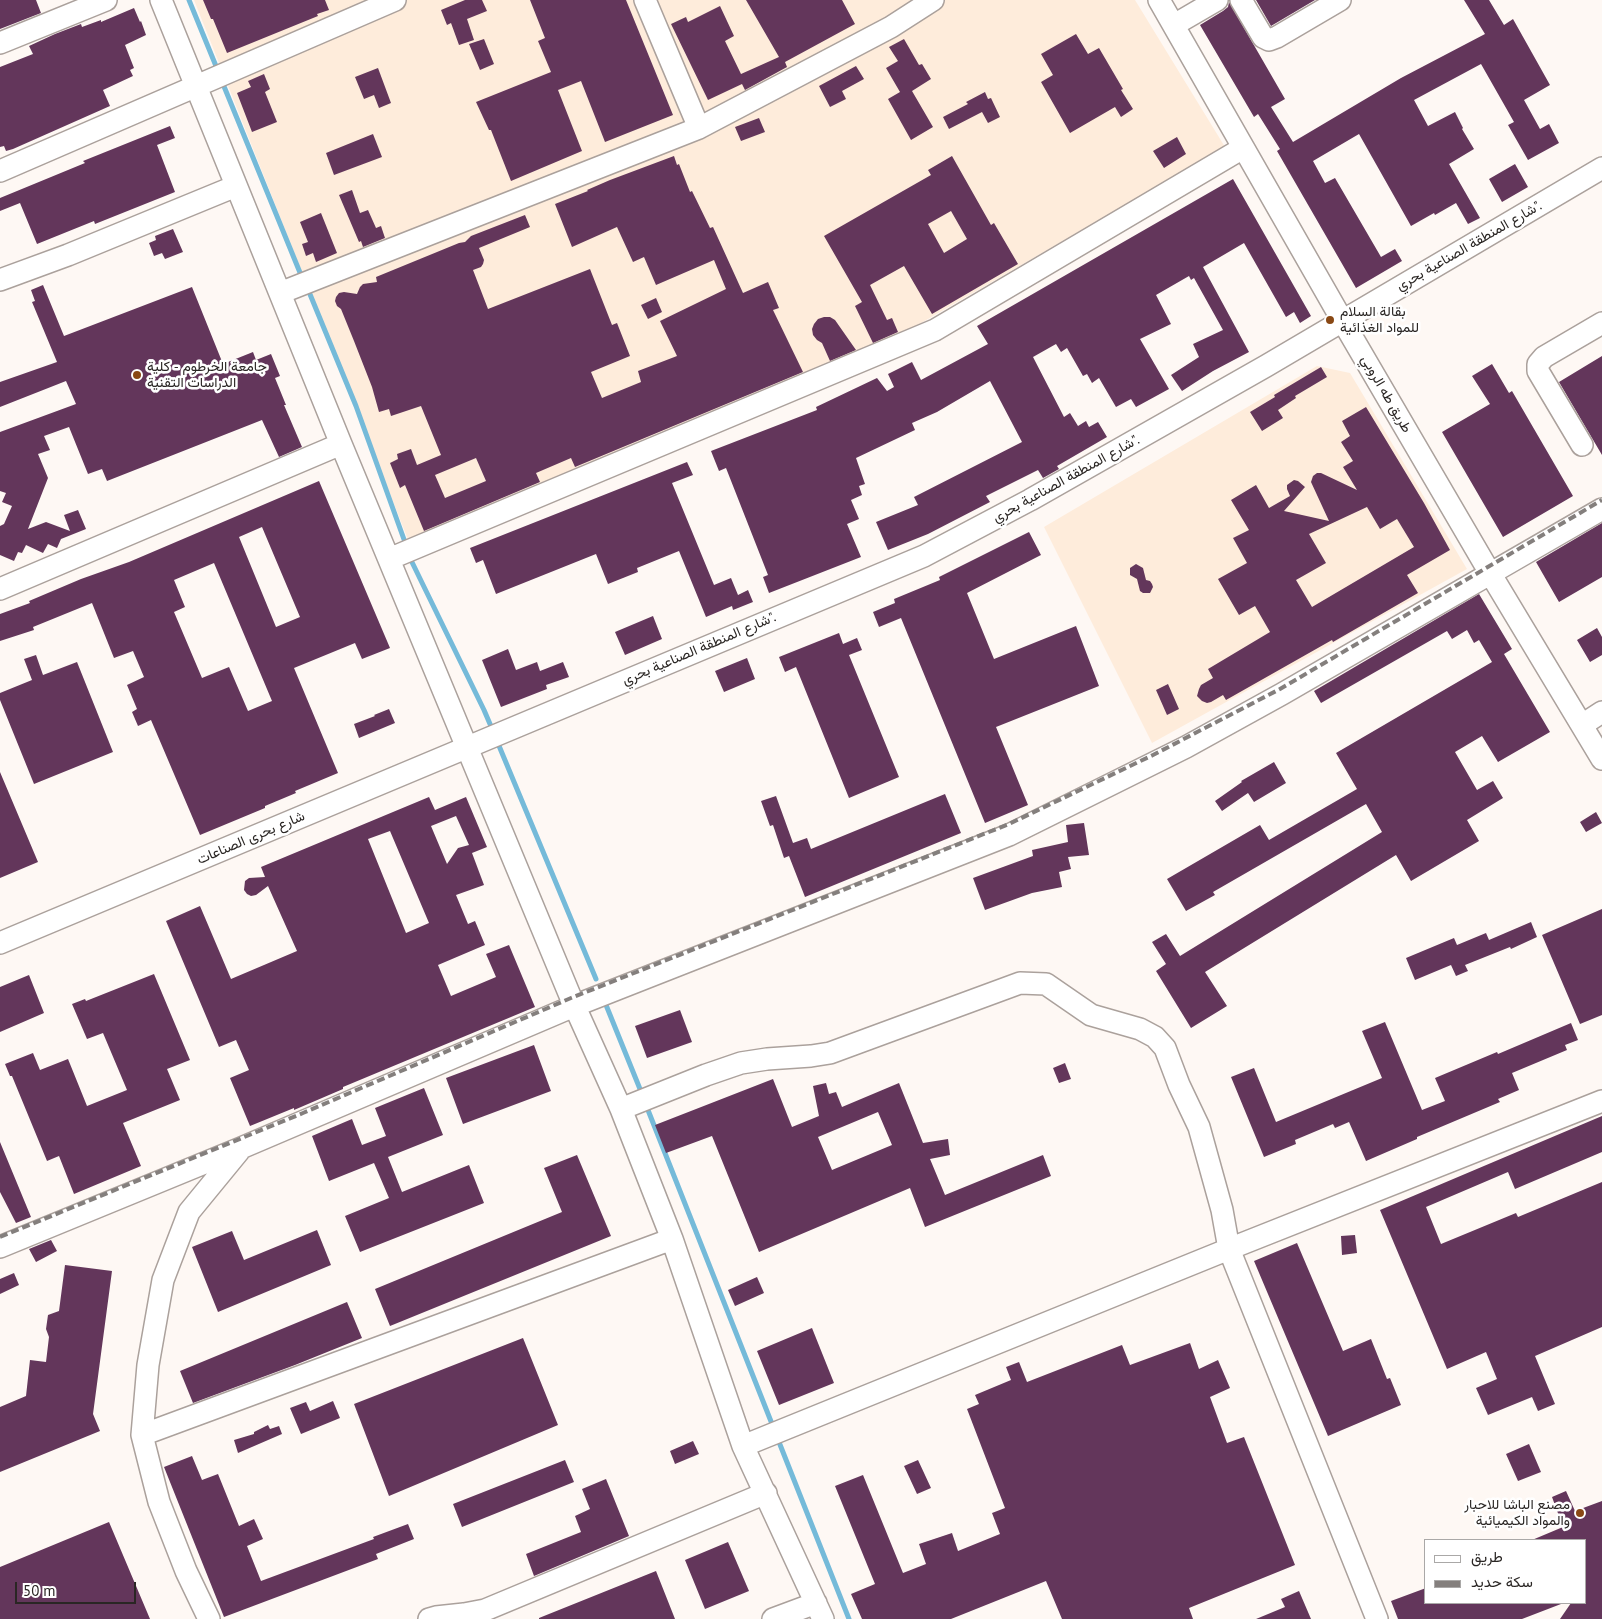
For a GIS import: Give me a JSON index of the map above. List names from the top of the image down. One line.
{"streets":{"street":["شارع المنطقة الصناعية بحري\".","طريق طه الروبي","شارع بحرى الصناعات"]},"crossings":[["شارع المنطقة الصناعية بحري\".","طريق طه الروبي"],["شارع المنطقة الصناعية بحري\".","شارع بحرى الصناعات"]],"places":["بقالة السلام للمواد الغذائية","جامعة الخرطوم - كلية الدراسات التقنية","مصنع الباشا للاحبار والمواد الكيميائية"],"legend":["طريق","سكة حديد"],"scale_bar":"50 m"}
